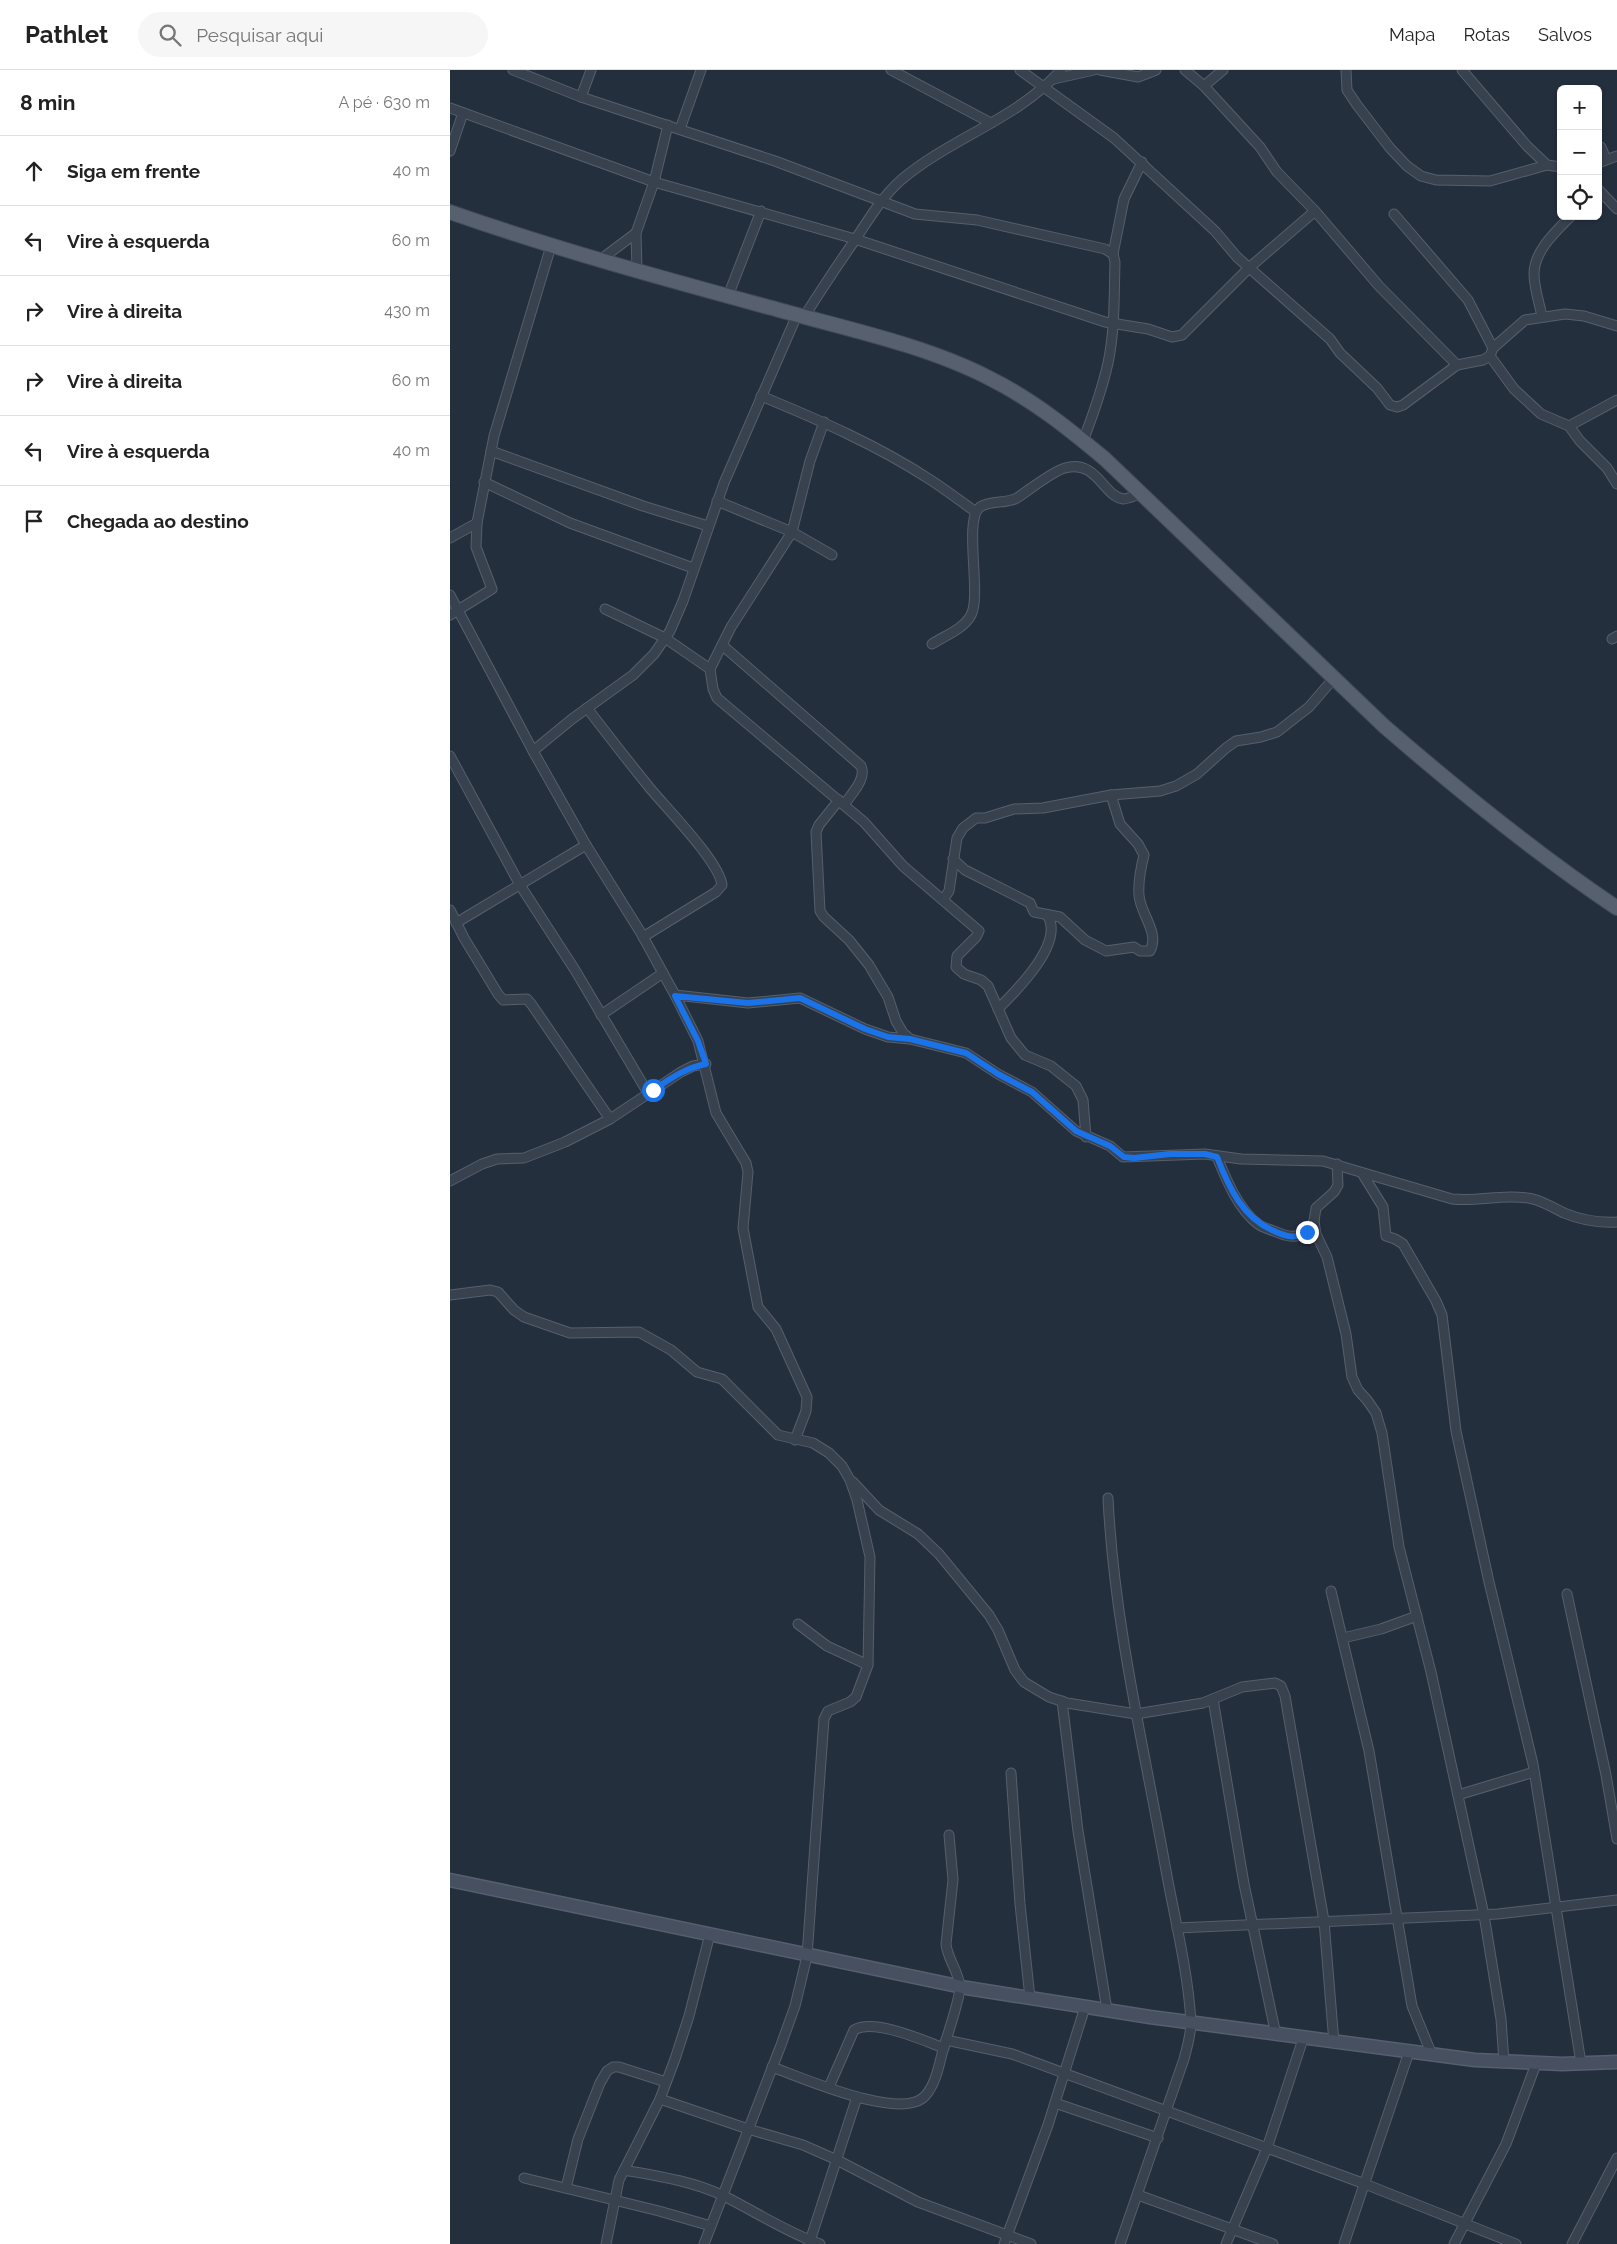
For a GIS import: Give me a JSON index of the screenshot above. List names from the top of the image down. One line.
{"page":{"header":"Pathlet","search":"Pesquisar aqui","nav":["Mapa","Rotas","Salvos"],"heading":["8 min","A pé · 630 m"],"map_buttons":["+","−"],"list":[["Siga em frente","40 m"],["Vire à esquerda","60 m"],["Vire à direita","430 m"],["Vire à direita","60 m"],["Vire à esquerda","40 m"],"Chegada ao destino"]}}
